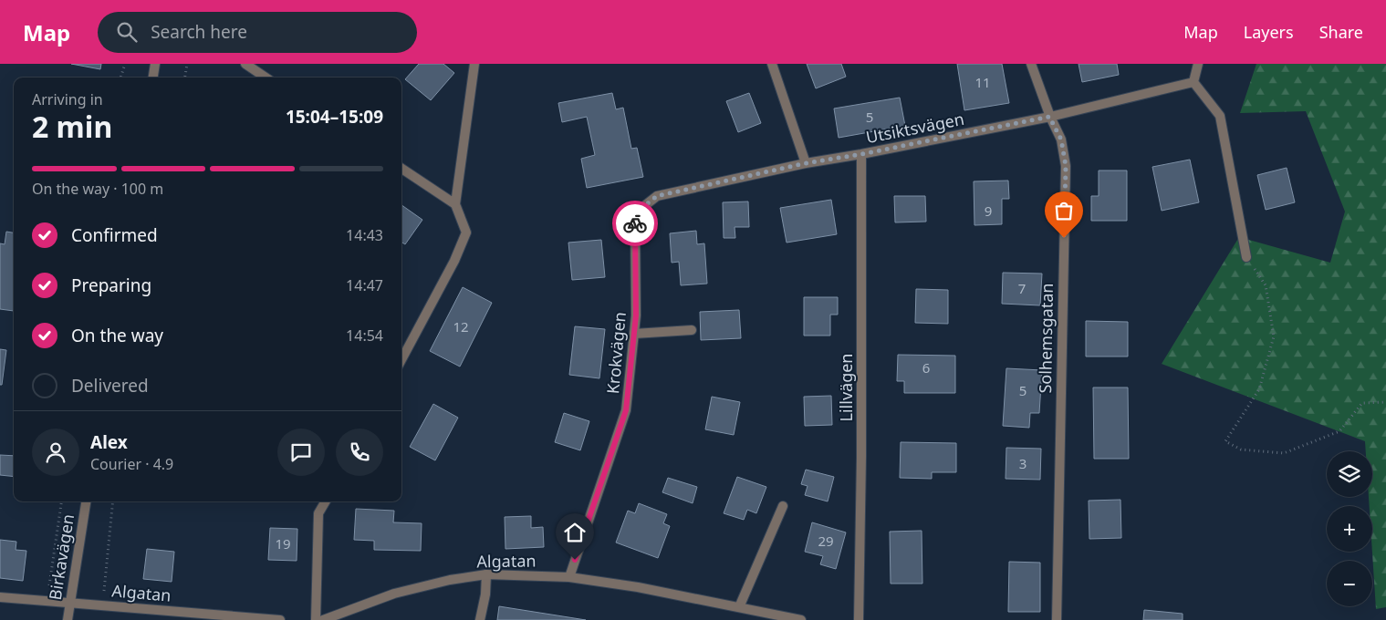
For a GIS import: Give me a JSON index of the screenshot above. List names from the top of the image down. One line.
{"streets":{"street":["Utsiktsvägen","Solhemsgatan","Krokvägen","Lillvägen","Birkavägen","Algatan"]},"crossings":[["Utsiktsvägen","Solhemsgatan"],["Utsiktsvägen","Krokvägen"],["Utsiktsvägen","Lillvägen"],["Krokvägen","Algatan"],["Birkavägen","Algatan"]],"house_numbers":["11","5","9","7","12","6","5","3","29","19"],"page":{"header":"Map","search":"Search here","nav":["Map","Layers","Share"],"heading":["2 min","Arriving in","15:04–15:09"],"panel":["Alex","Courier · 4.9"],"bar":"On the way · 100 m","list":[["Confirmed","14:43"],["Preparing","14:47"],["On the way","14:54"],"Delivered"],"map_buttons":["+","−"]}}
